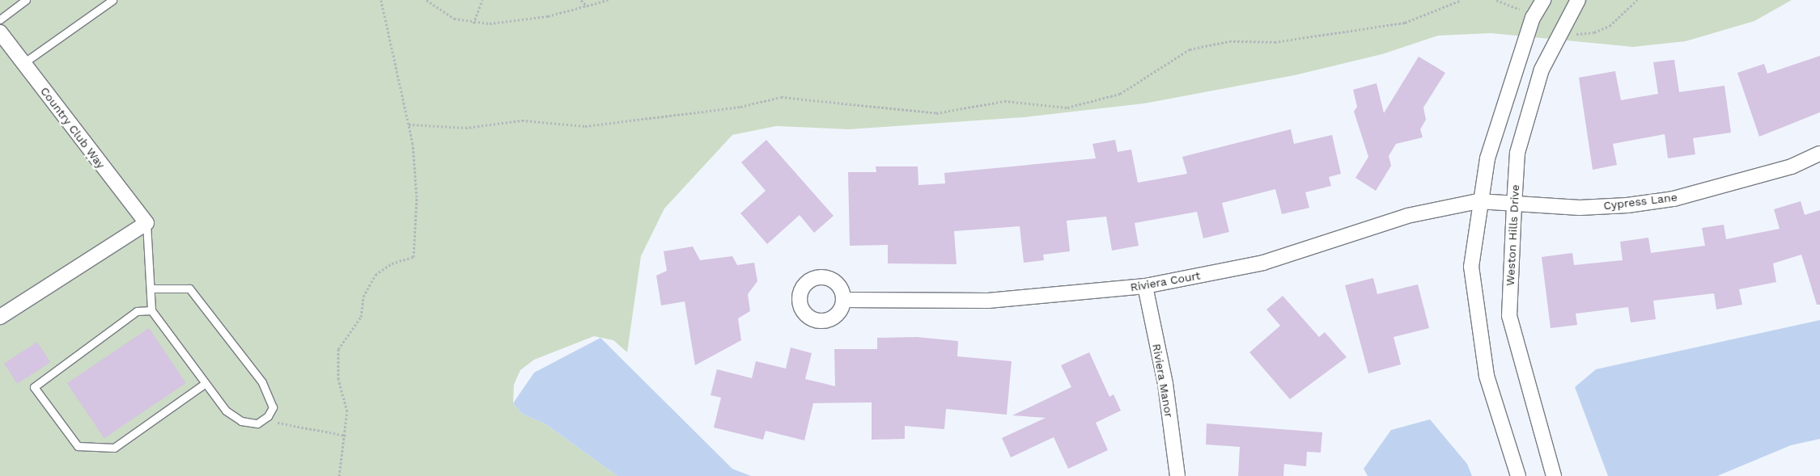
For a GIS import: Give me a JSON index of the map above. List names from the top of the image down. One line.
{"streets":{"street":["Country Club Way","Cypress Lane","Weston Hills Drive","Riviera Court","Riviera Manor"]},"crossings":[["Cypress Lane","Weston Hills Drive"],["Cypress Lane","Riviera Court"],["Riviera Court","Riviera Manor"]]}
